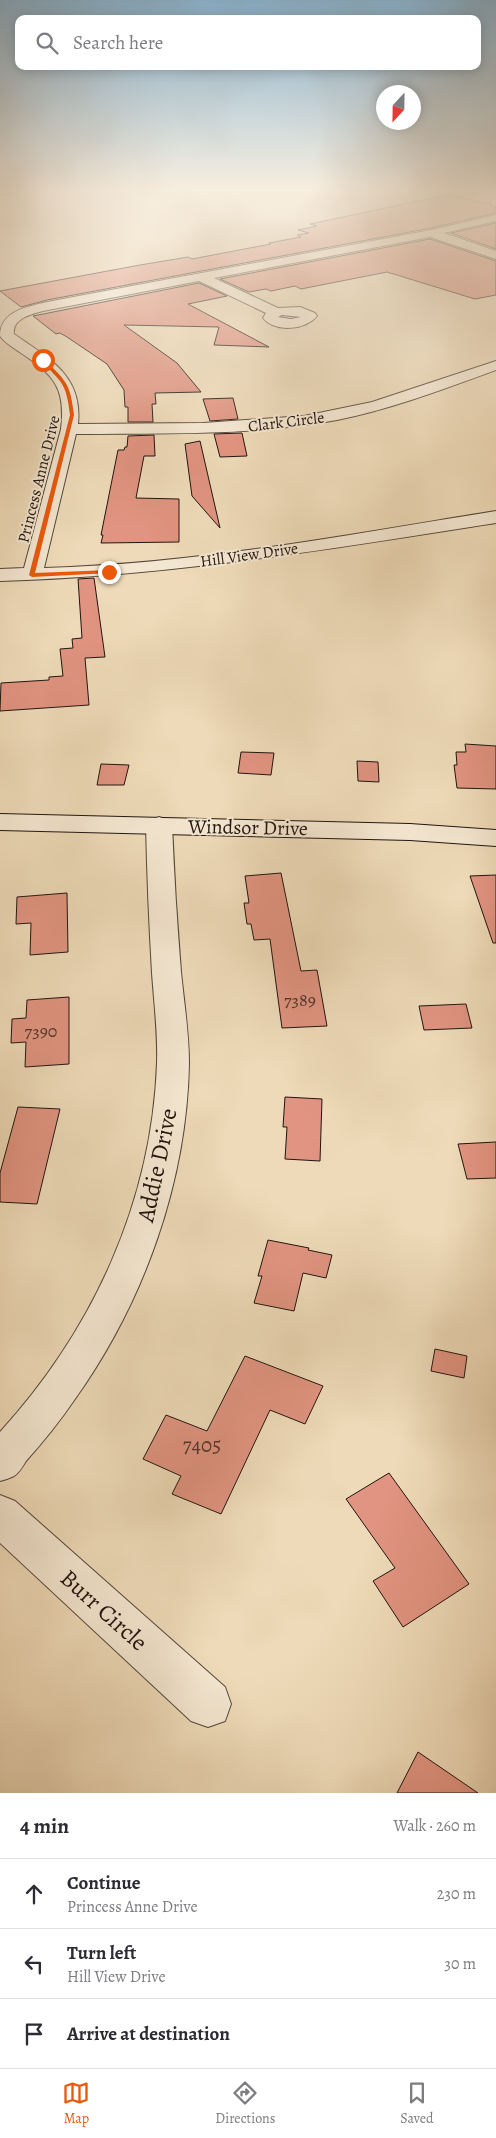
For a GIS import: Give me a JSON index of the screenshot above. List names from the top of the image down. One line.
{"streets":{"street":["Clark Circle","Princess Anne Drive","Hill View Drive","Windsor Drive","Addie Drive","Burr Circle"]},"crossings":[["Clark Circle","Princess Anne Drive"],["Princess Anne Drive","Hill View Drive"],["Windsor Drive","Addie Drive"]],"house_numbers":["7389","7390","7405"],"north":"bottom","page":{"search":"Search here","heading":["4 min","Walk · 260 m"],"list":[["Continue","Princess Anne Drive","230 m"],["Turn left","Hill View Drive","30 m"],"Arrive at destination"],"nav":["Map","Directions","Saved"]}}
